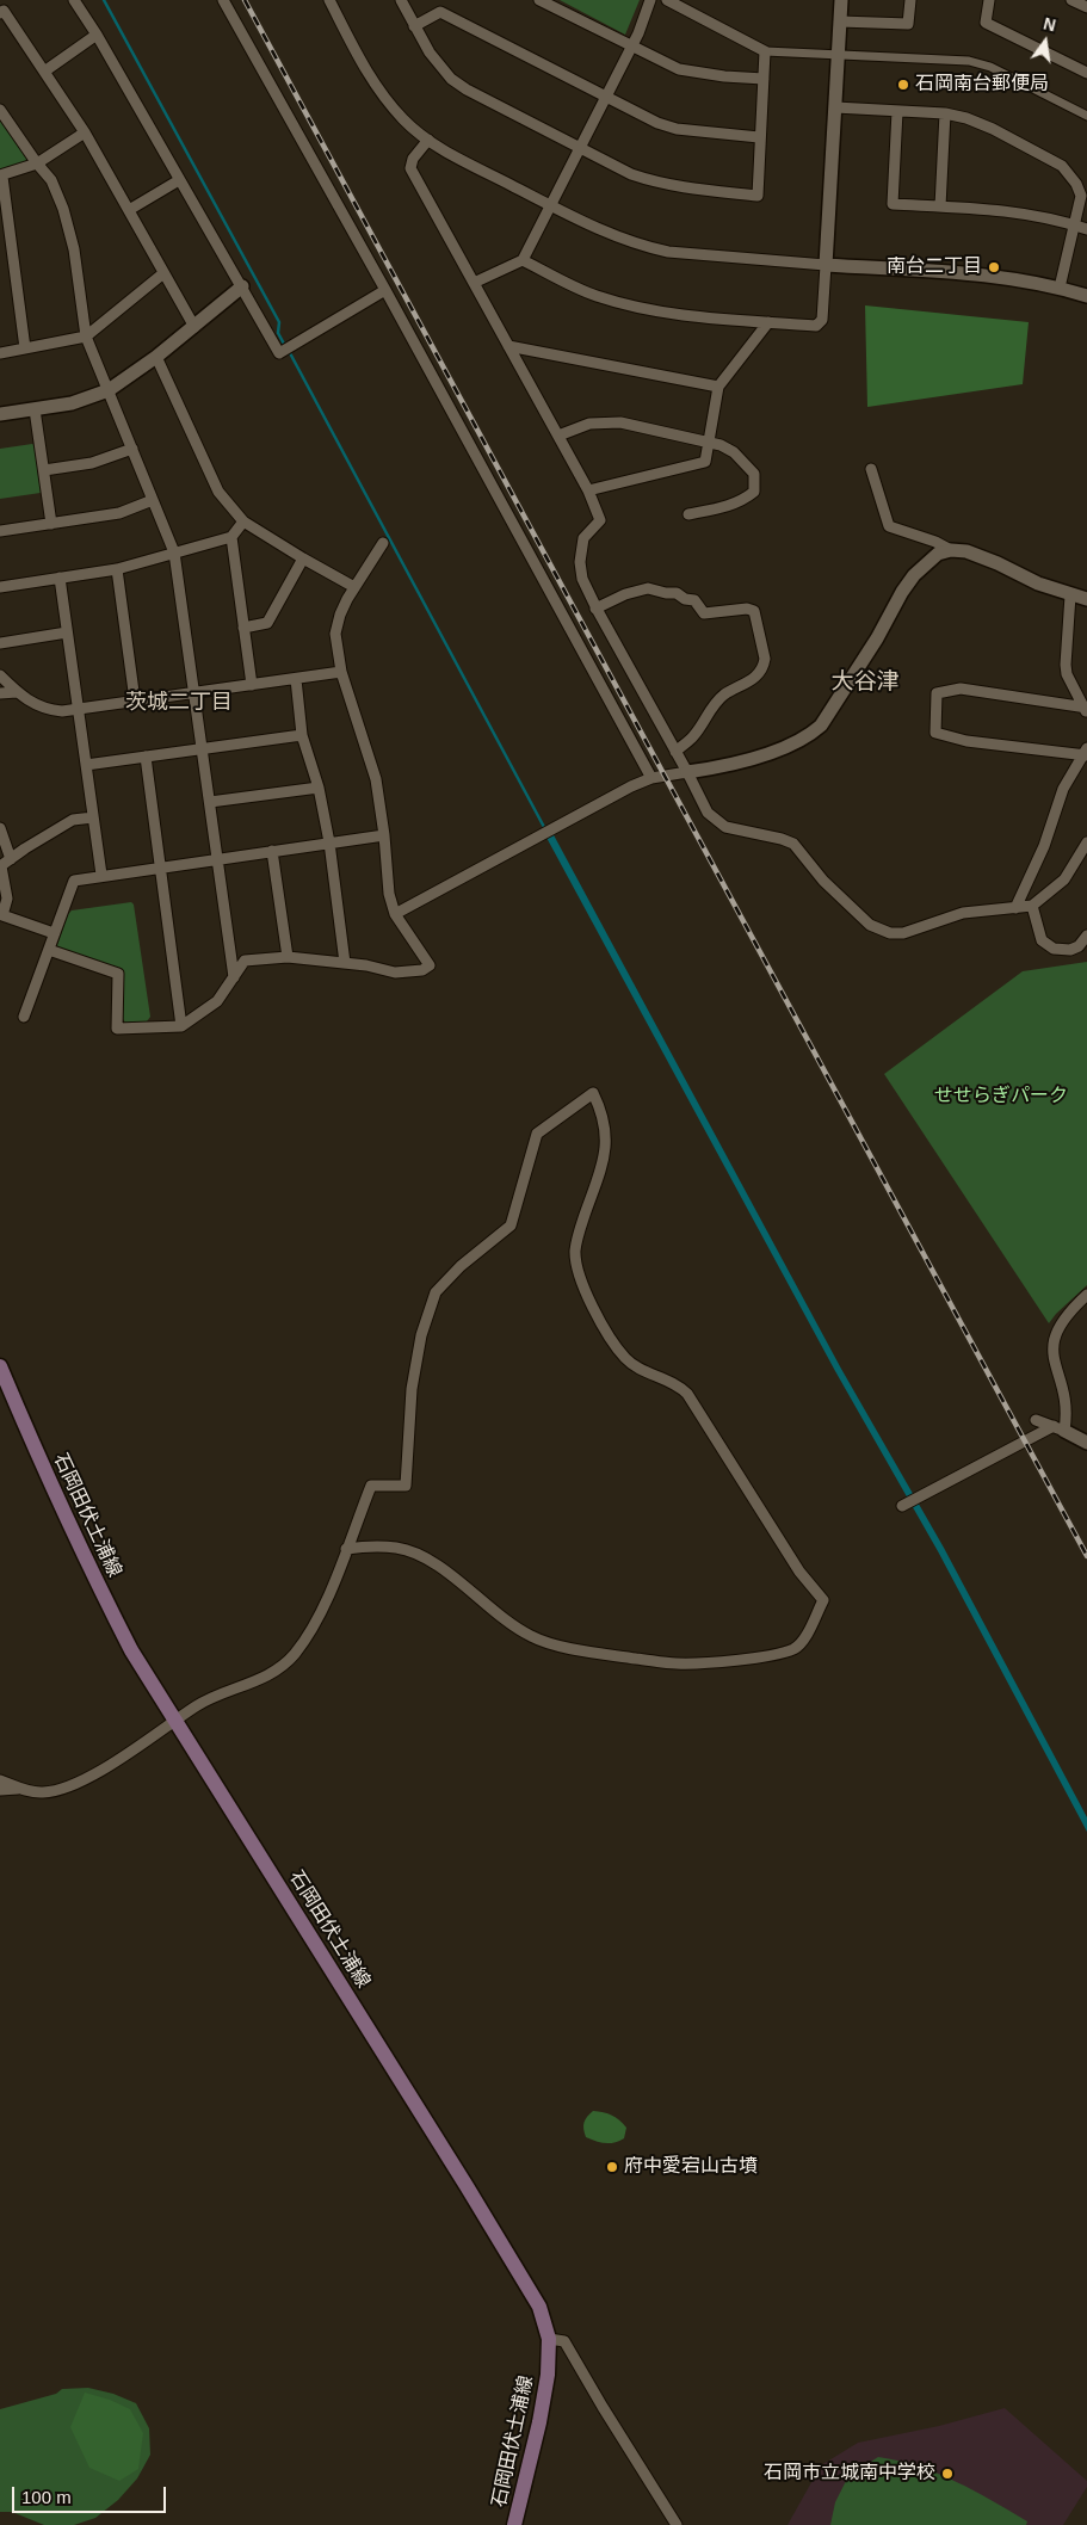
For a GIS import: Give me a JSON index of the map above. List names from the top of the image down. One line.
{"streets":{"main road":["石岡田伏土浦線"]},"districts":["大谷津","茨城二丁目"],"parks":["せせらぎパーク"],"places":["石岡南台郵便局","南台二丁目","府中愛宕山古墳","石岡市立城南中学校"],"scale_bar":"100 m","north":"top"}
